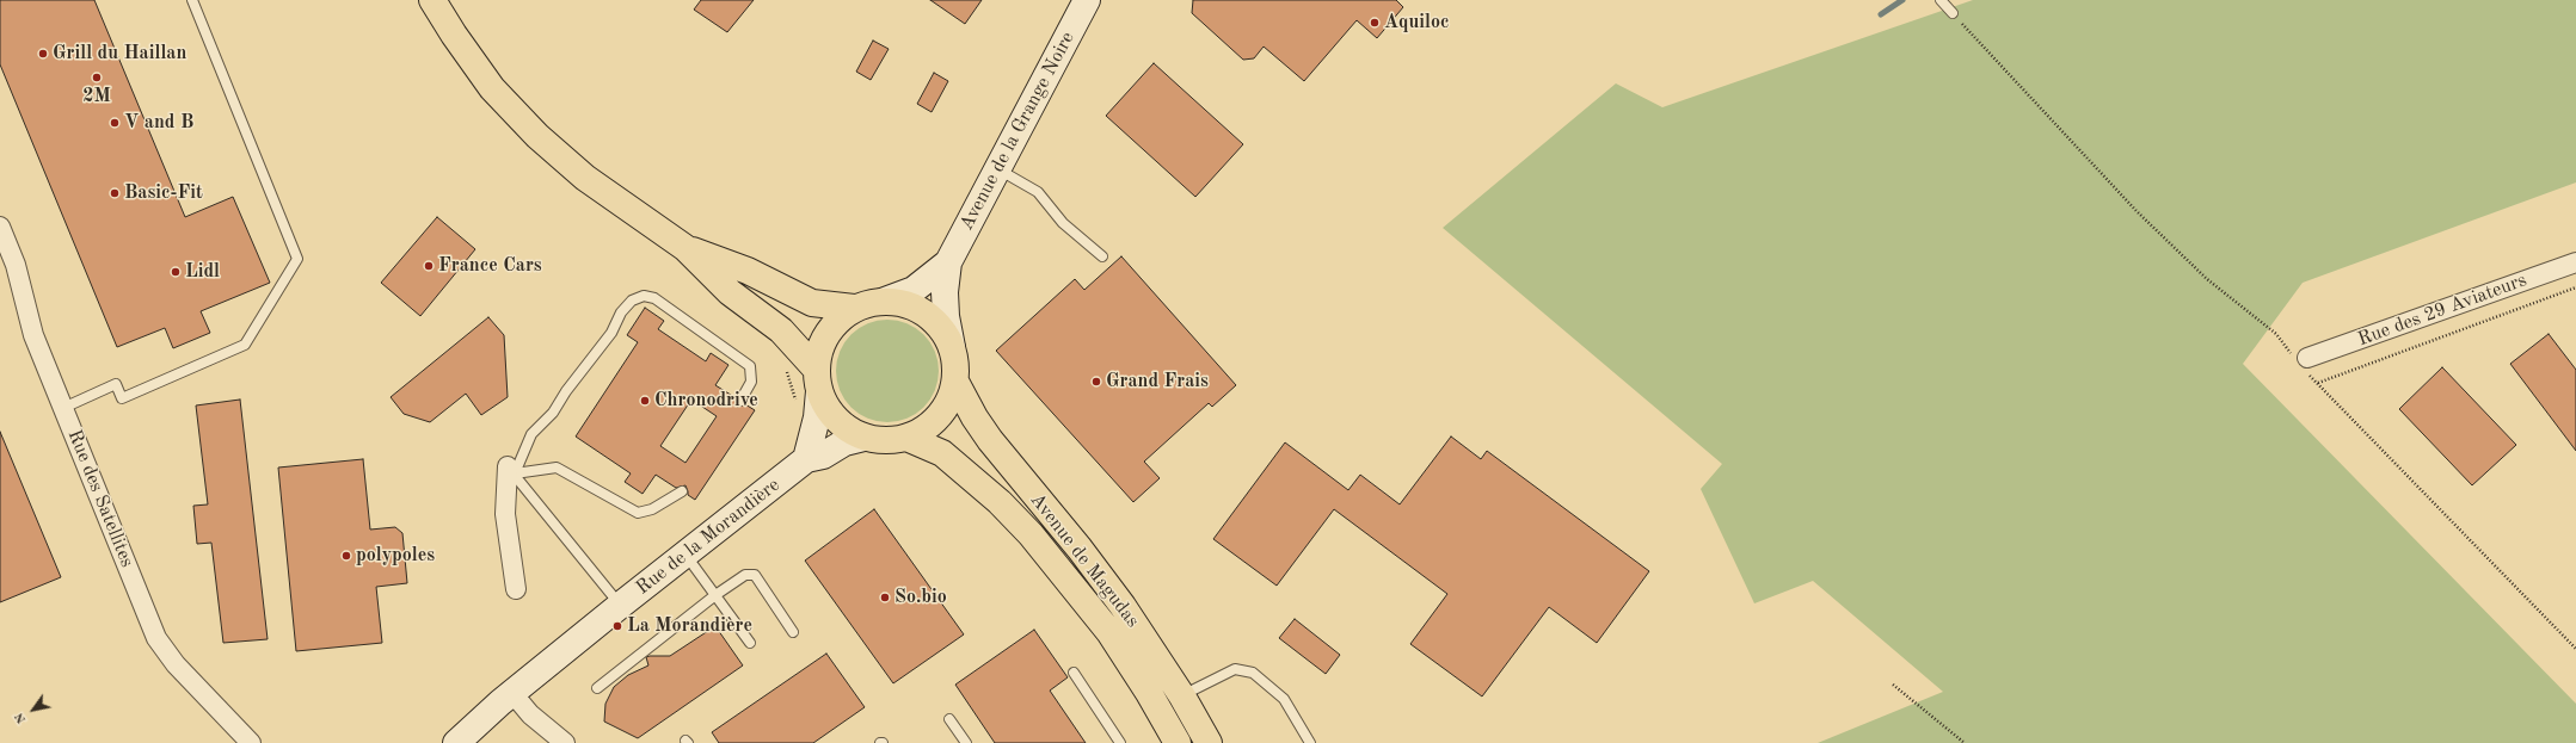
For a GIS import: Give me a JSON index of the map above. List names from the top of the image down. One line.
{"streets":{"main road":["Avenue de Magudas"],"street":["Avenue de la Grange Noire","Rue des 29 Aviateurs","Rue des Satellites","Rue de la Morandière"]},"crossings":[["Avenue de la Grange Noire","Rue de la Morandière"],["Avenue de la Grange Noire","Avenue de Magudas"],["Rue de la Morandière","Avenue de Magudas"]],"places":["Aquiloc","Grill du Haillan","2M","V and B","Basic-Fit","France Cars","Lidl","Grand Frais","Chronodrive","polypoles","So.bio","La Morandière"],"north":"bottom left"}
